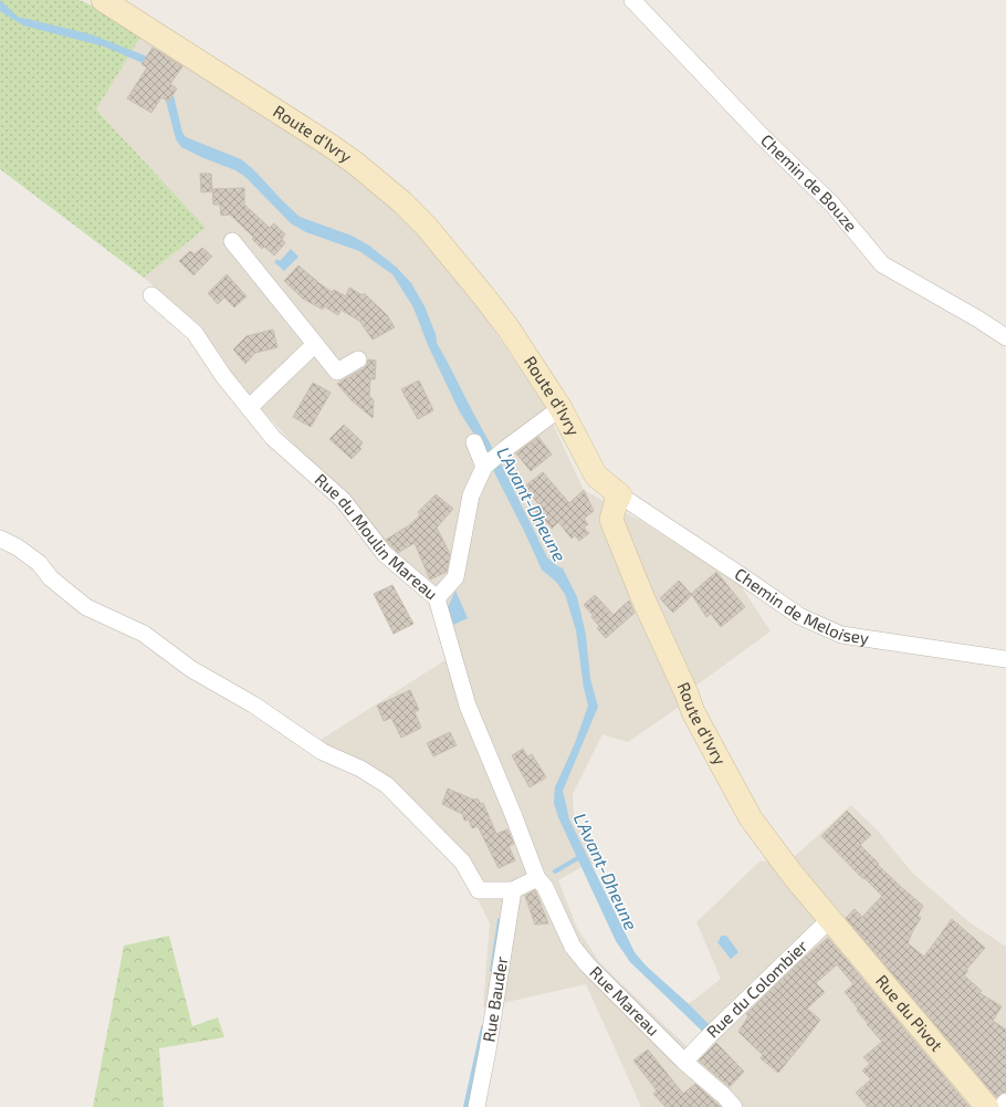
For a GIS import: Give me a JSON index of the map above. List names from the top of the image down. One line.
{"streets":{"main road":["Route d'Ivry","Rue du Pivot"],"street":["Chemin de Bouze","Rue du Moulin Mareau","Chemin de Meloisey","Rue du Colombier","Rue Bauder","Rue Mareau"]},"crossings":[["Route d'Ivry","Chemin de Meloisey"],["Route d'Ivry","Rue du Colombier"],["Route d'Ivry","Rue du Pivot"],["Rue du Moulin Mareau","Rue Mareau"],["Rue du Colombier","Rue Mareau"],["Rue du Colombier","Rue du Pivot"]],"water":["L'Avant-Dheune"]}
